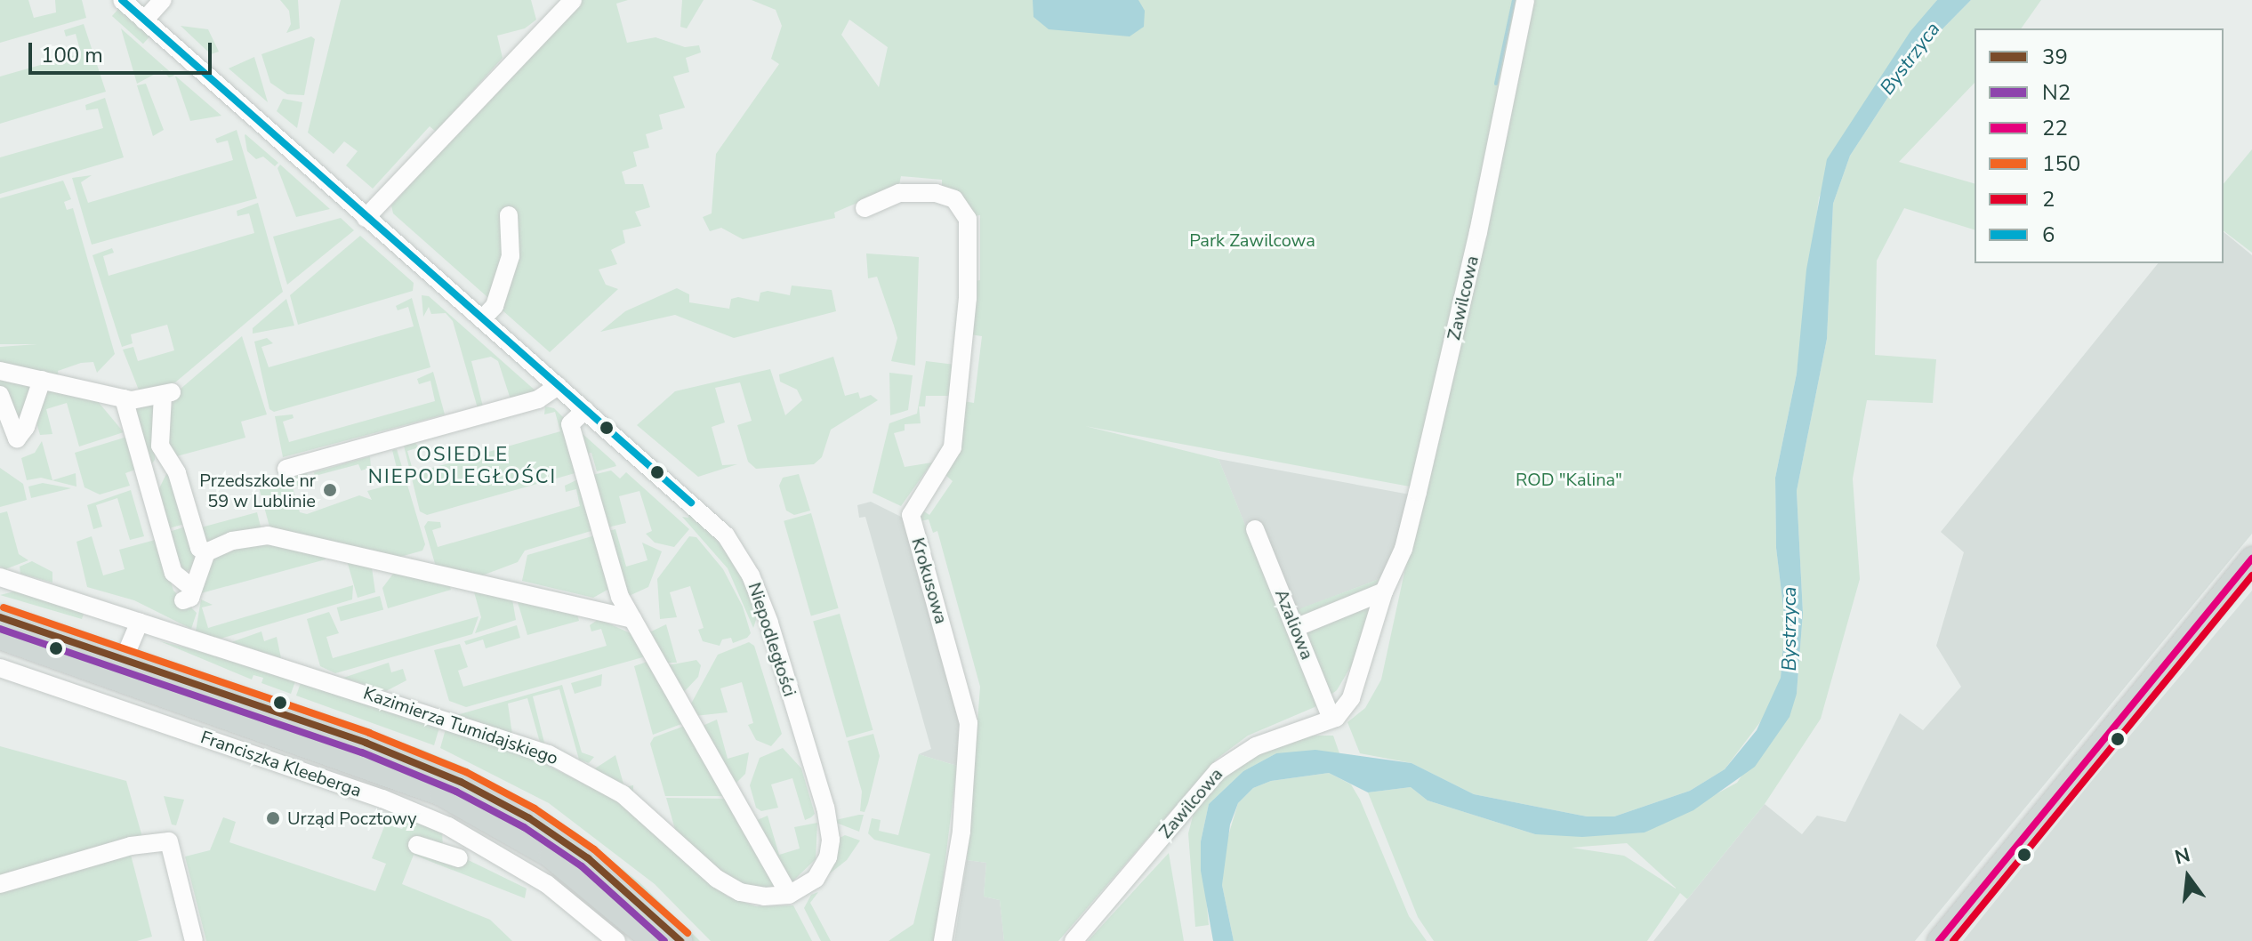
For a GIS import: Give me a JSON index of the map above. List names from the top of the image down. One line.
{"streets":{"street":["Zawilcowa","Krokusowa","Azaliowa","Niepodległości","Kazimierza Tumidajskiego","Franciszka Kleeberga"]},"crossings":[["Zawilcowa","Azaliowa"],["Niepodległości","Kazimierza Tumidajskiego"]],"districts":["OSIEDLE NIEPODLEGŁOŚCI"],"water":["Bystrzyca"],"parks":["Park Zawilcowa","ROD \"Kalina\""],"places":["Przedszkole nr 59 w Lublinie","Urząd Pocztowy"],"lines":["transit line 6","transit line 22","transit line 2","transit line 150","transit line 39","transit line N2"],"legend":["39","N2","22","150","2","6"],"scale_bar":"100 m","north":"top"}
